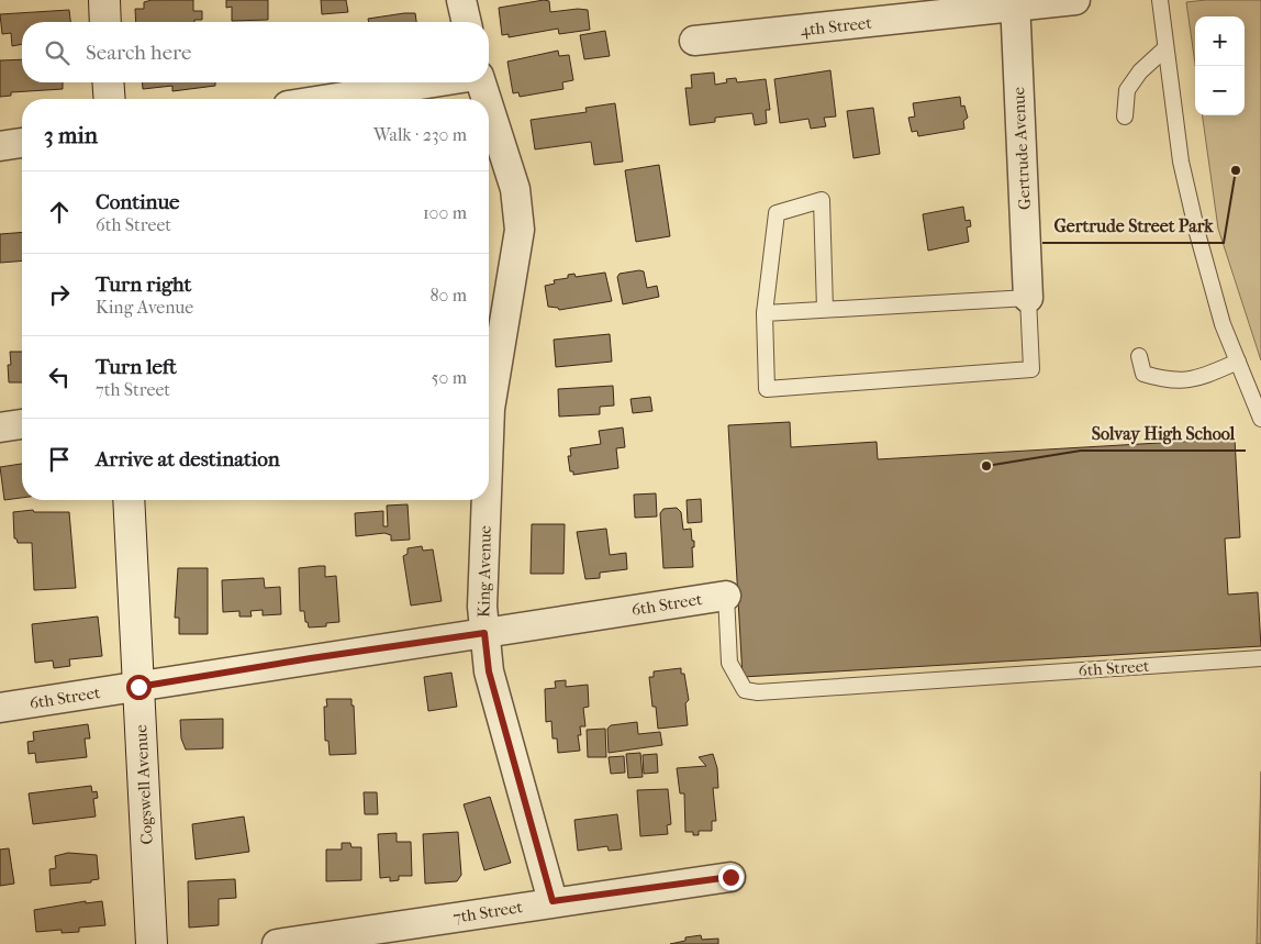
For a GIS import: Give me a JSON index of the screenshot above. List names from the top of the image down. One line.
{"streets":{"street":["4th Street","Gertrude Avenue","King Avenue","6th Street","Cogswell Avenue","7th Street"]},"crossings":[["4th Street","Gertrude Avenue"],["King Avenue","6th Street"],["King Avenue","7th Street"],["6th Street","Cogswell Avenue"]],"places":["Gertrude Street Park","Solvay High School"],"page":{"map_buttons":["+","−"],"search":"Search here","heading":["3 min","Walk · 230 m"],"list":[["Continue","6th Street","100 m"],["Turn right","King Avenue","80 m"],["Turn left","7th Street","50 m"],"Arrive at destination"]}}
